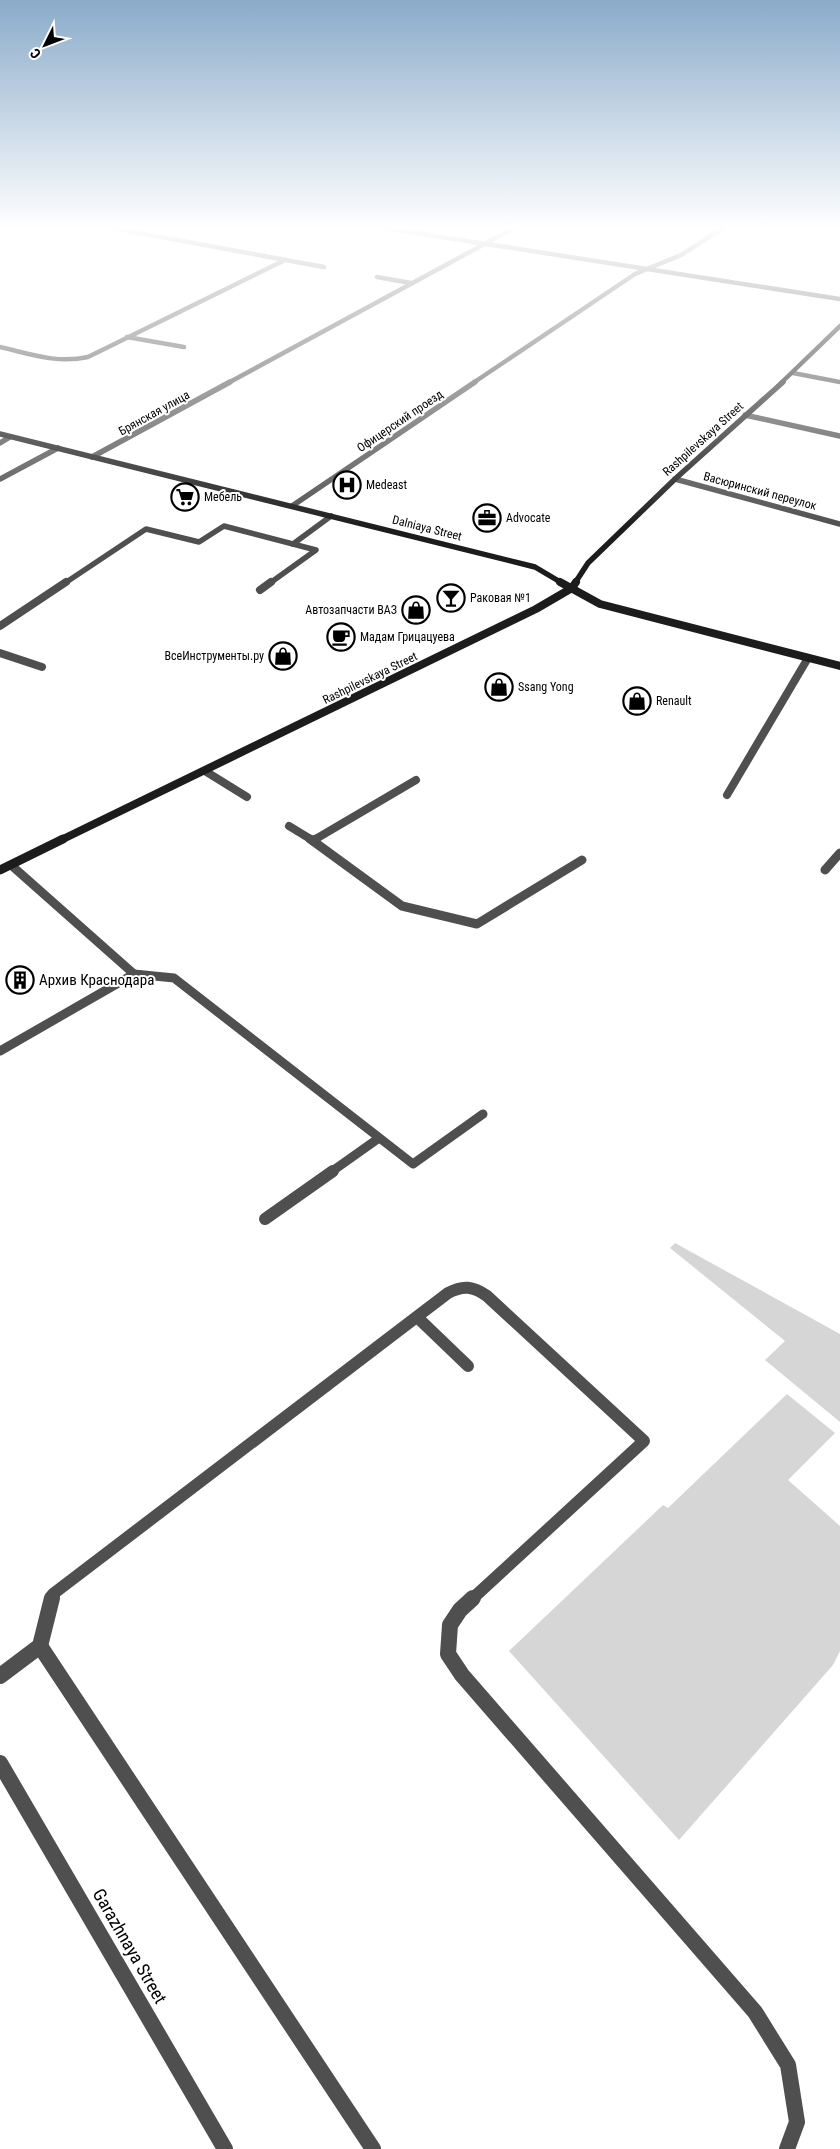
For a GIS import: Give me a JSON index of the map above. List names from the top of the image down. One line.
{"streets":{"street":["Брянская улица","Офицерский проезд","Rashpilevskaya Street","Васюринский переулок","Dalniaya Street","Garazhnaya Street"]},"crossings":[["Брянская улица","Dalniaya Street"],["Офицерский проезд","Dalniaya Street"],["Rashpilevskaya Street","Васюринский переулок"],["Rashpilevskaya Street","Dalniaya Street"]],"places":{"hospital":["Medeast"],"supermarket":["Мебель"],"office":["Advocate"],"bar":["Раковая №1"],"shop":["Автозапчасти ВАЗ","ВсеИнструменты.ру","Ssang Yong","Renault"],"cafe":["Мадам Грицацуева"],"building":["Архив Краснодара"]},"north":"bottom left"}
